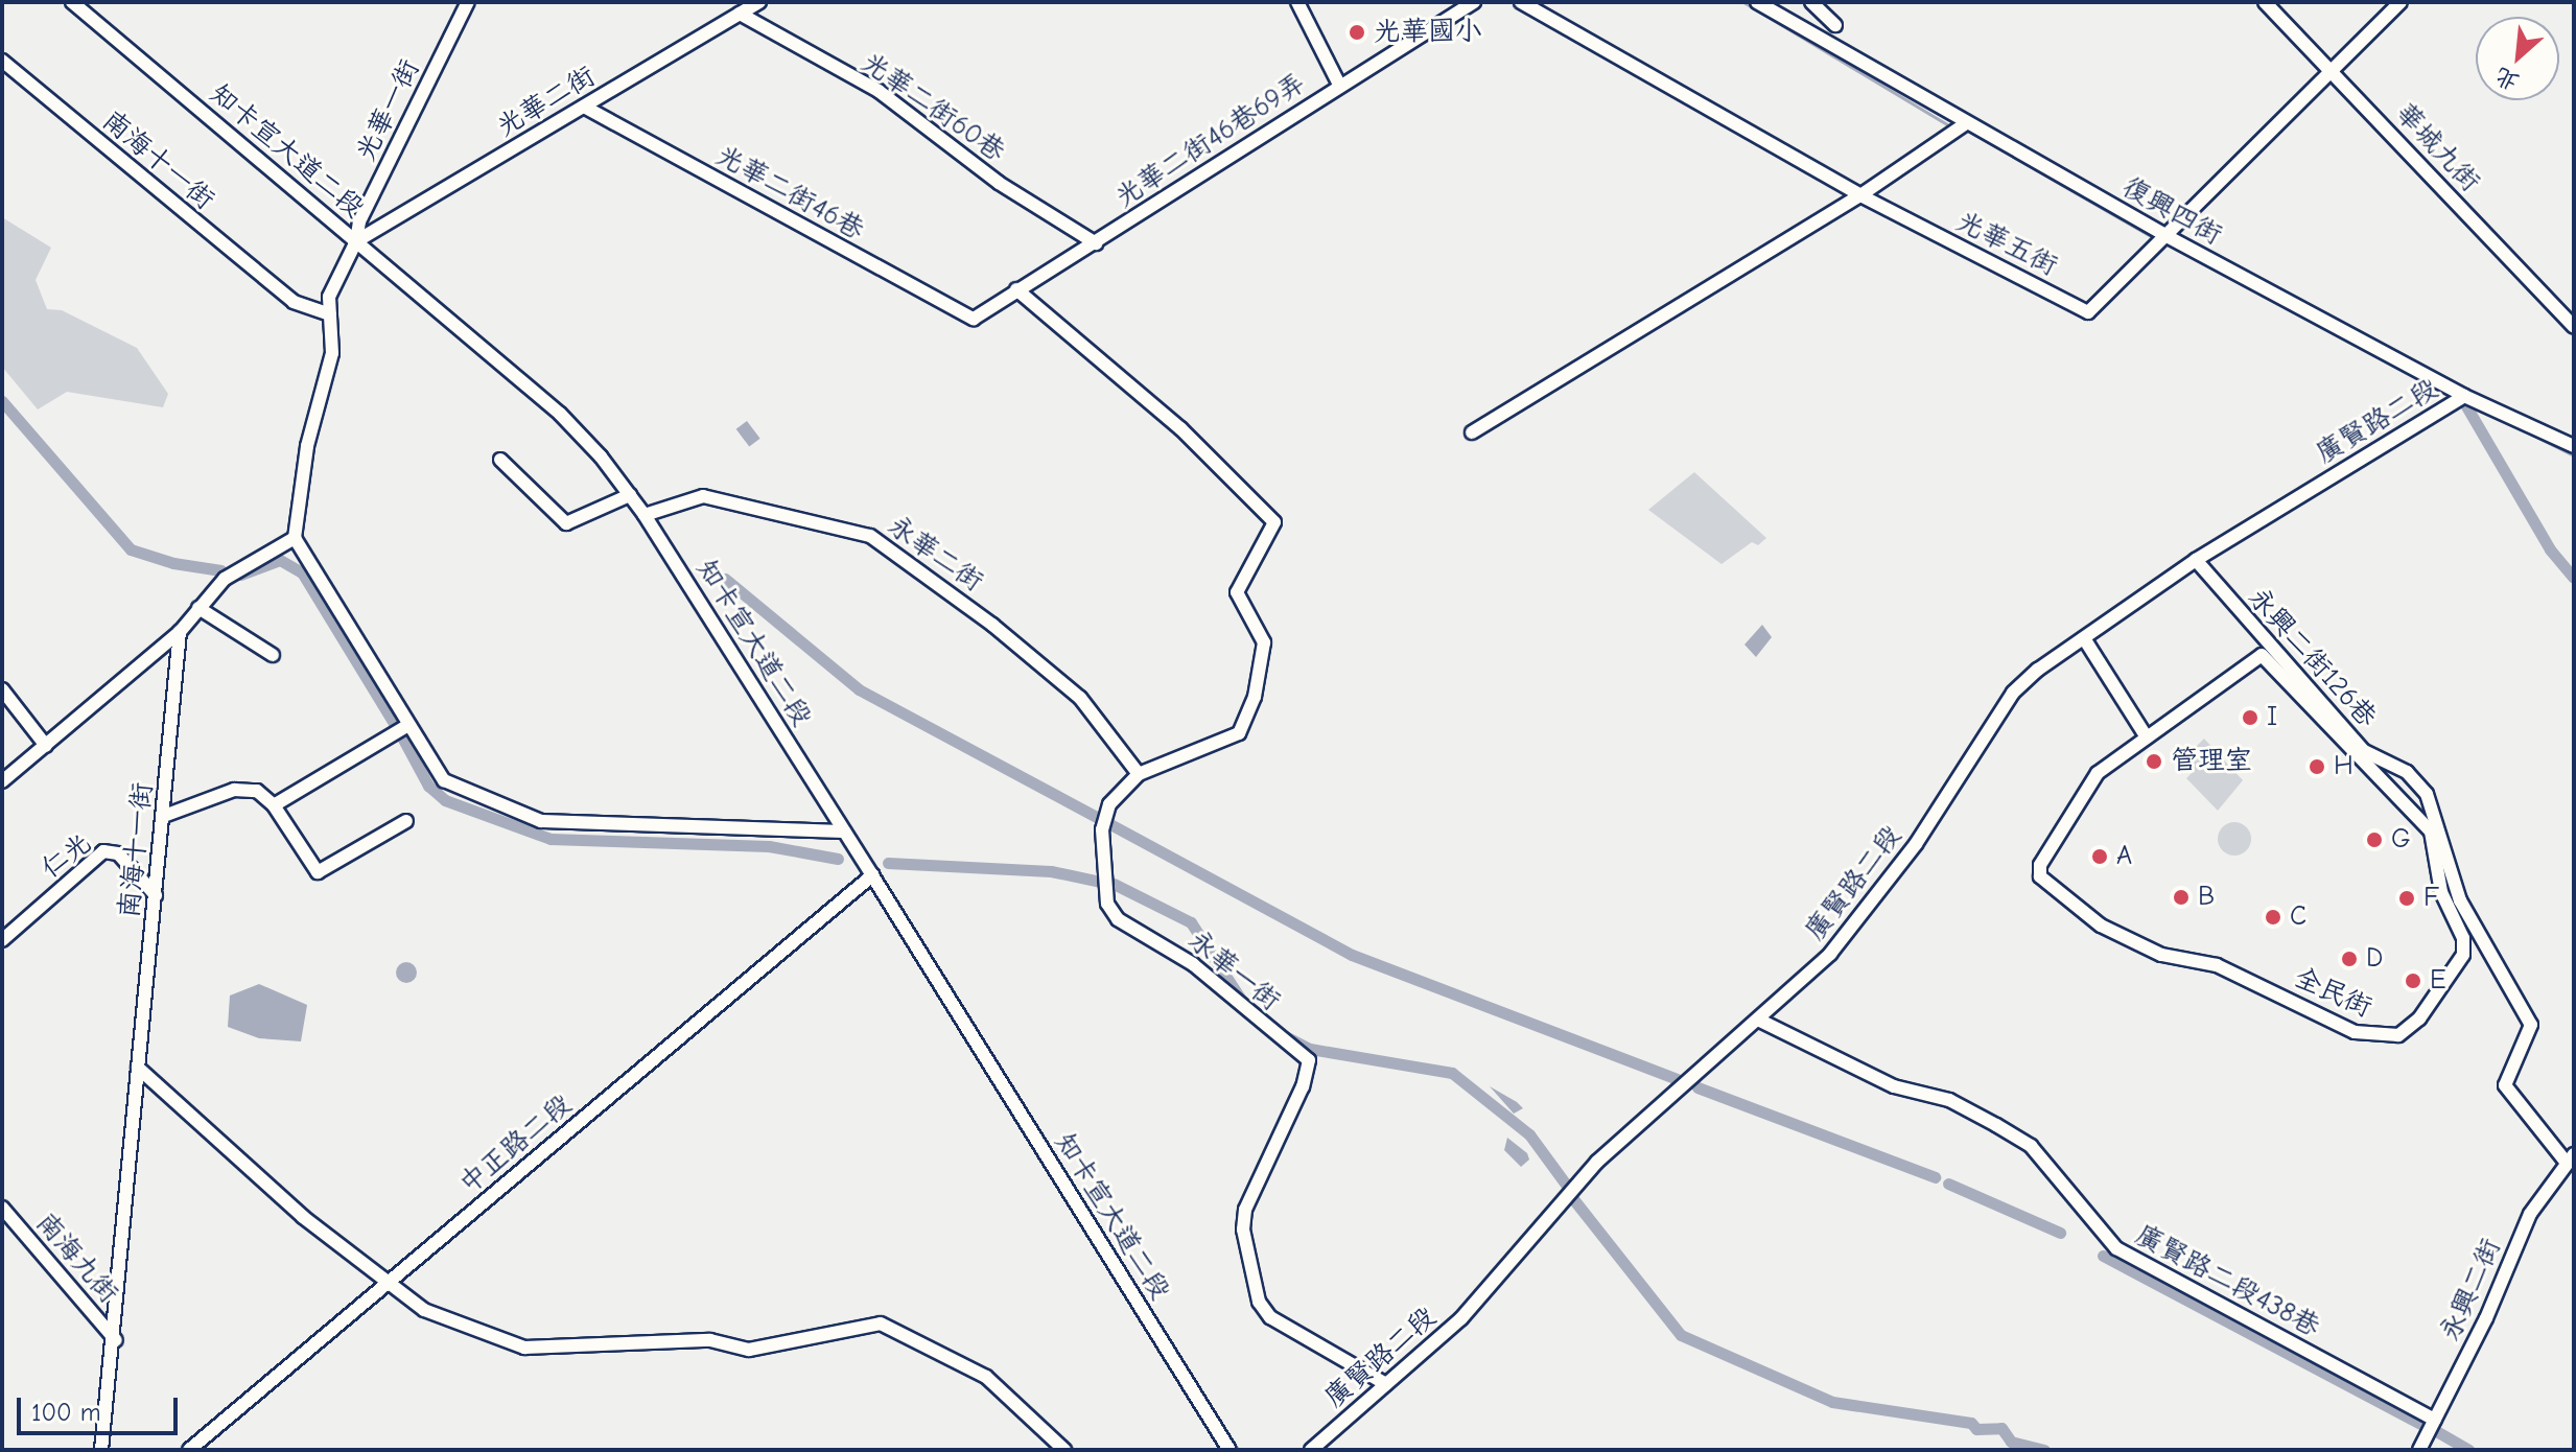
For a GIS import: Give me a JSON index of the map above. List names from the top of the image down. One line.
{"streets":{"street":["光華二街","光華二街60巷","光華一街","光華二街46巷69弄","華城九街","知卡宣大道二段","南海十一街","光華二街46巷","復興四街","光華五街","廣賢路二段","永華二街","永興二街126巷","仁光","永華一街","全民街","中正路二段","南海九街","廣賢路二段438巷","永興二街"]},"crossings":[["光華二街","光華二街60巷"],["光華二街","光華一街"],["光華二街","知卡宣大道二段"],["光華二街","光華二街46巷"],["光華二街60巷","光華二街46巷69弄"],["光華一街","知卡宣大道二段"],["光華二街46巷69弄","光華二街46巷"],["光華二街46巷69弄","永華一街"],["華城九街","光華五街"],["知卡宣大道二段","永華二街"],["知卡宣大道二段","中正路二段"],["南海十一街","仁光"],["南海十一街","南海九街"],["復興四街","光華五街"],["復興四街","廣賢路二段"],["廣賢路二段","永興二街126巷"],["廣賢路二段","永華一街"],["廣賢路二段","廣賢路二段438巷"],["永華二街","永華一街"],["永興二街126巷","永興二街"],["廣賢路二段438巷","永興二街"]],"places":["光華國小","I","管理室","H","G","A","B","F","C","D","E"],"scale_bar":"100 m","north":"bottom left"}
